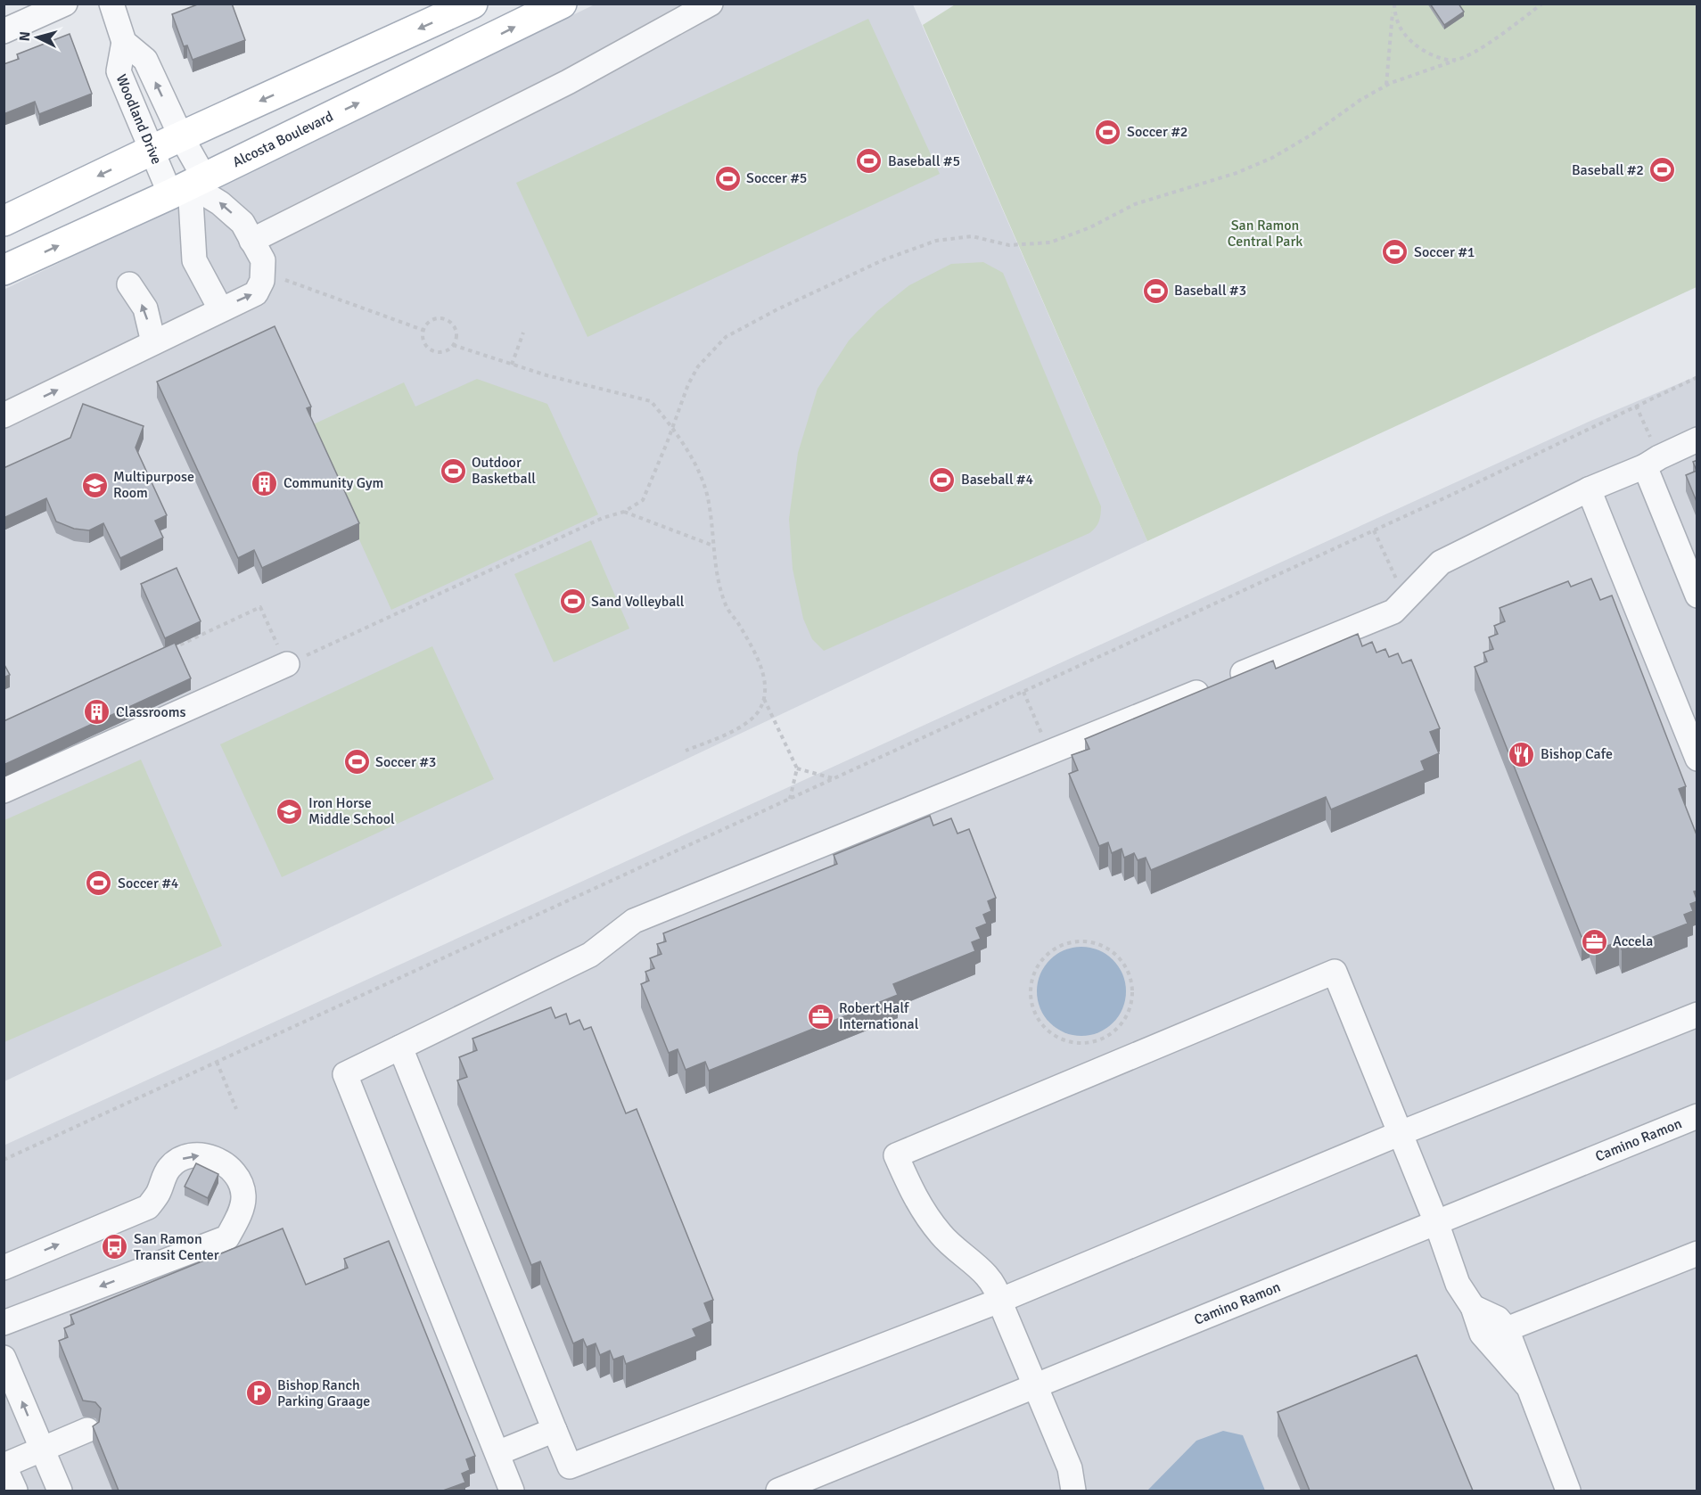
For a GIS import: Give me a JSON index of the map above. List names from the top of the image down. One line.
{"streets":{"main road":["Alcosta Boulevard"],"street":["Woodland Drive","Camino Ramon"]},"crossings":[["Woodland Drive","Alcosta Boulevard"]],"parks":["San Ramon Central Park"],"places":{"sports":["Soccer #2","Baseball #5","Baseball #2","Soccer #5","Soccer #1","Baseball #3","Outdoor Basketball","Baseball #4","Sand Volleyball","Soccer #3","Soccer #4"],"building":["Community Gym","Classrooms"],"school or university":["Multipurpose Room","Iron Horse Middle School"],"restaurant":["Bishop Cafe"],"office":["Accela","Robert Half International"],"bus stop":["San Ramon Transit Center"],"parking":["Bishop Ranch Parking Graage"]},"north":"left"}
